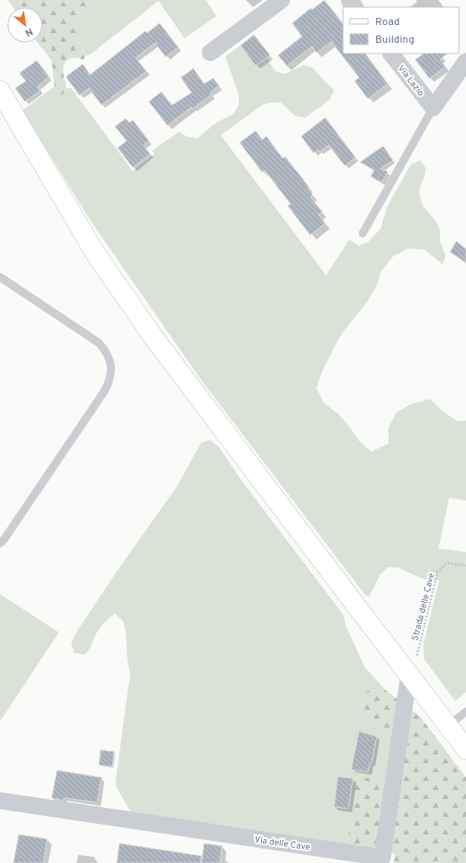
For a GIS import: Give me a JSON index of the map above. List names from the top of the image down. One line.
{"streets":{"street":["Via Lazio","Via delle Cave"],"path":["Strada delle Cave"]},"crossings":[["Strada delle Cave","Via delle Cave"]],"legend":["Road","Building"],"north":"bottom right"}
